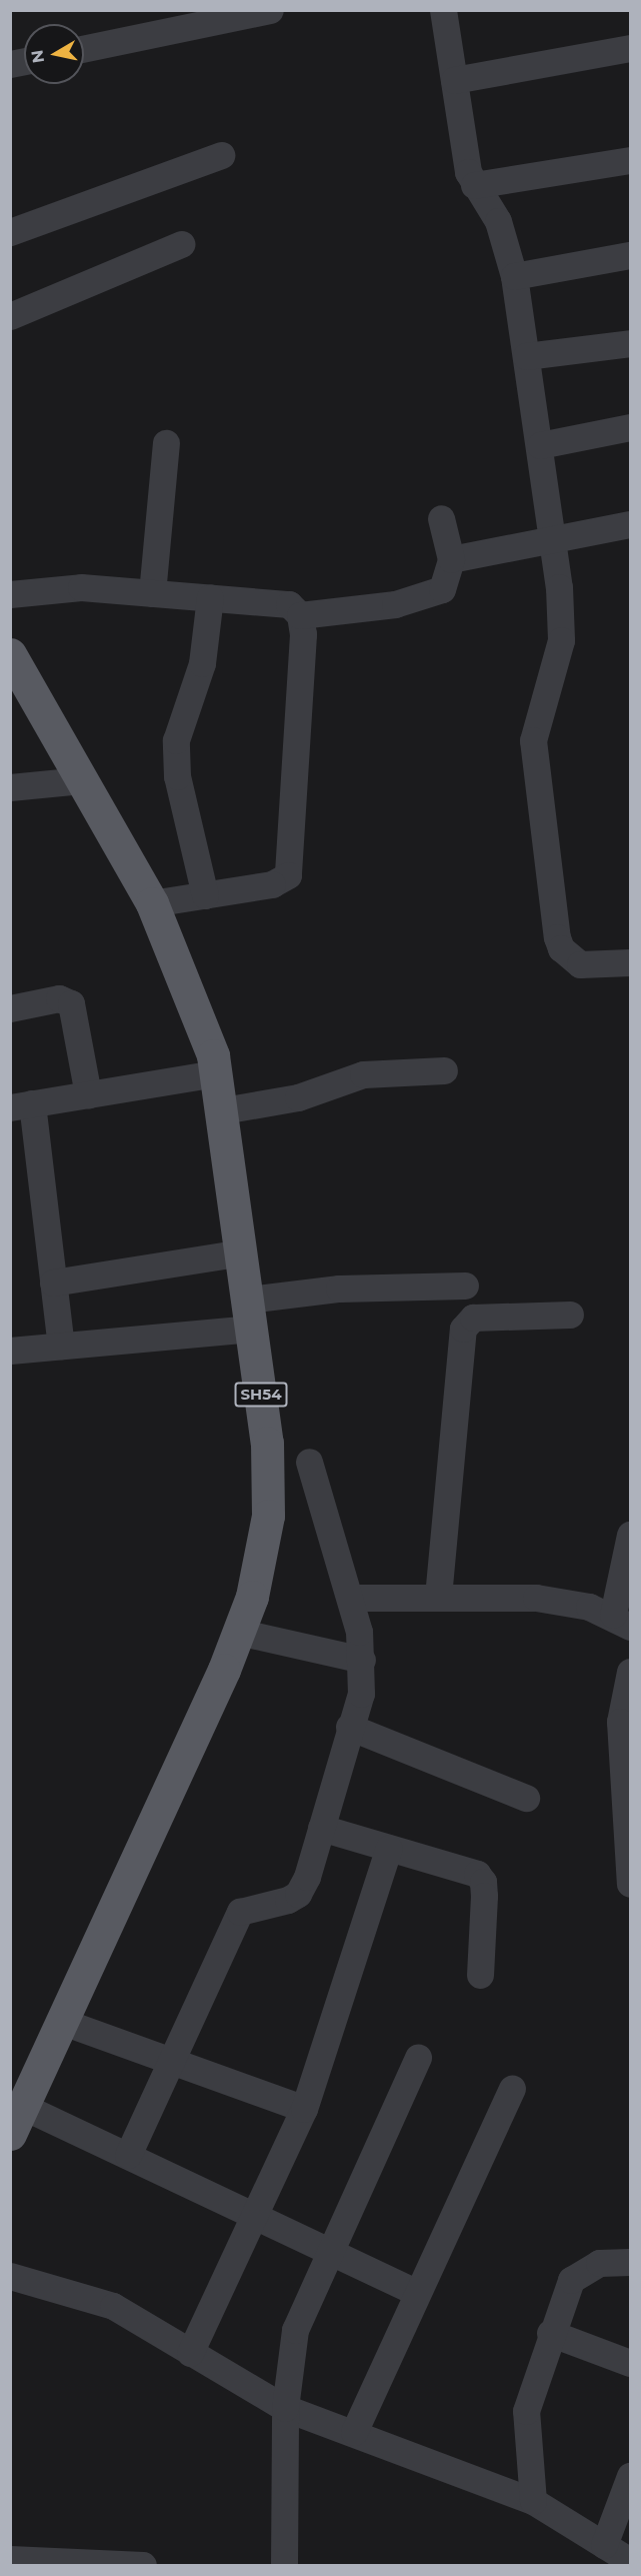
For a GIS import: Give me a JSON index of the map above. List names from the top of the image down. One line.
{"streets":{"main road":["SH54"]},"north":"left"}
